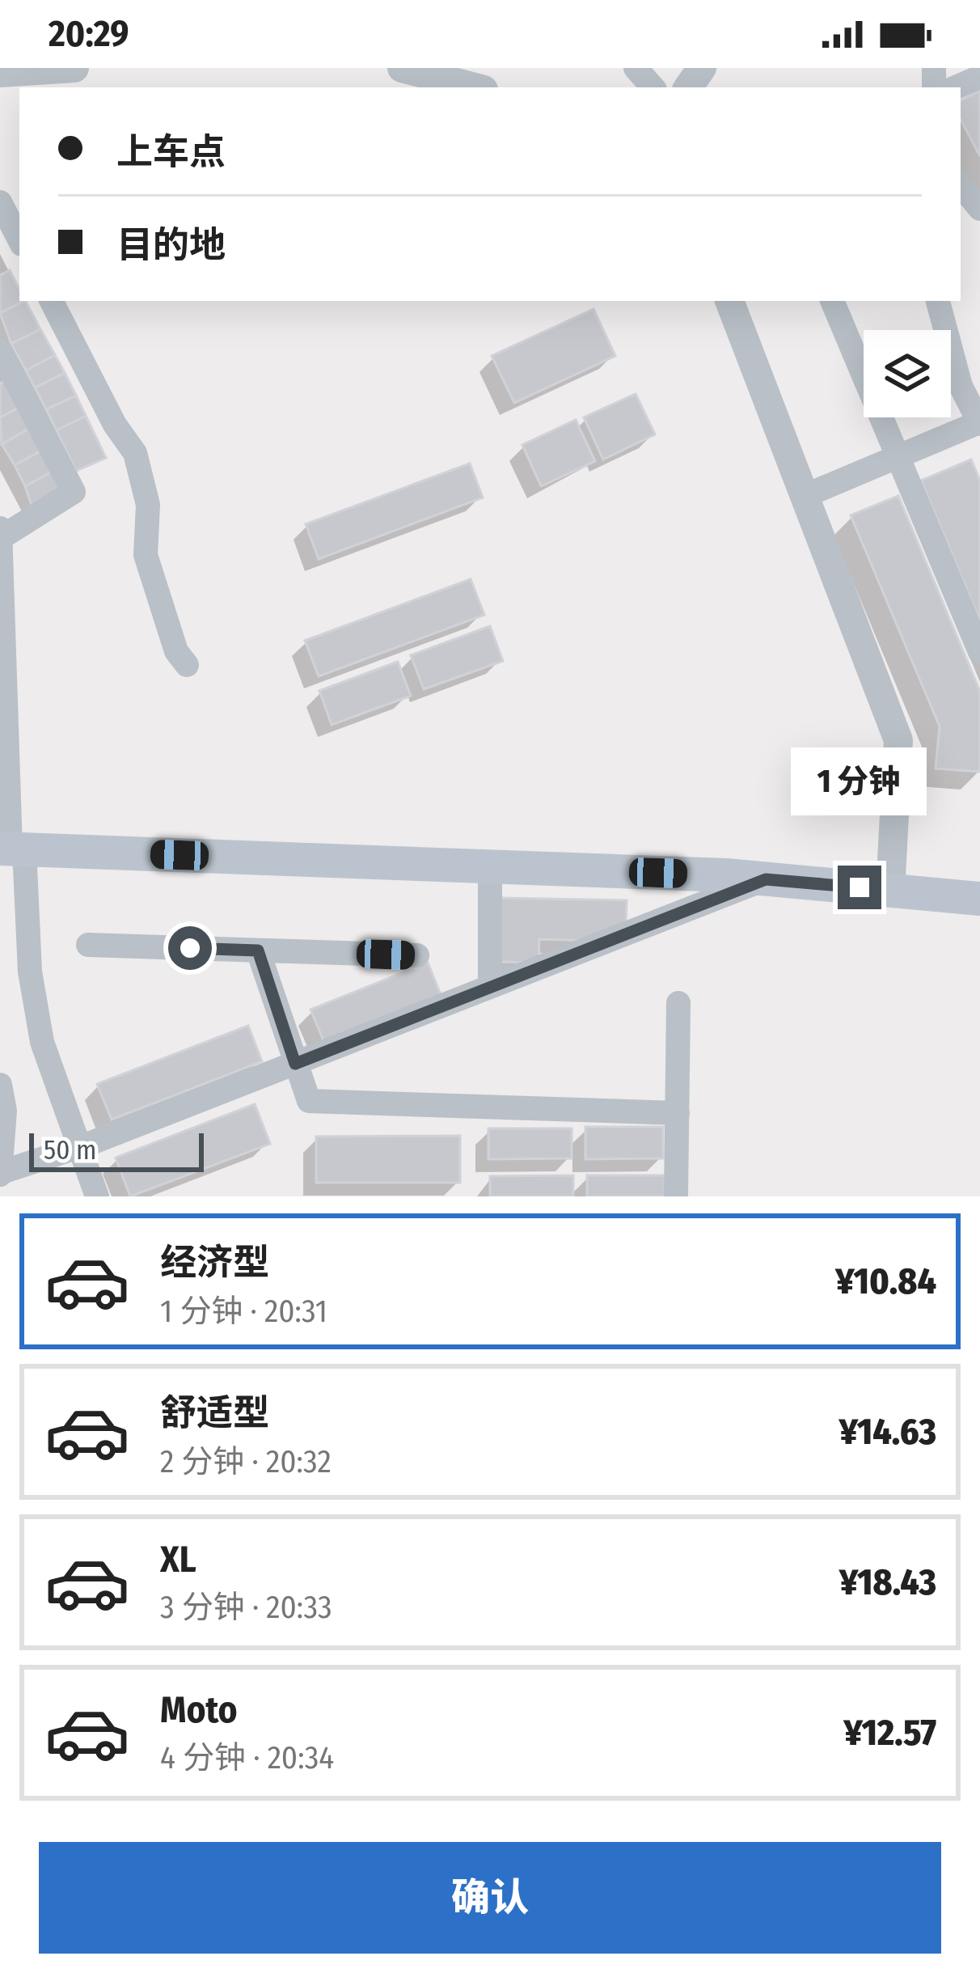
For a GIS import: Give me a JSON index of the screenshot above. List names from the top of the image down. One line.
{"scale_bar":"50 m","page":{"status":"20:29","banner":["上车点","目的地"],"bubble":"1 分钟","scale":"50 m","list":[{"name":"经济型","note":"1 分钟 · 20:31","value":"¥10.84"},{"name":"舒适型","note":"2 分钟 · 20:32","value":"¥14.63"},{"name":"XL","note":"3 分钟 · 20:33","value":"¥18.43"},{"name":"Moto","note":"4 分钟 · 20:34","value":"¥12.57"}],"buttons":"确认"}}
